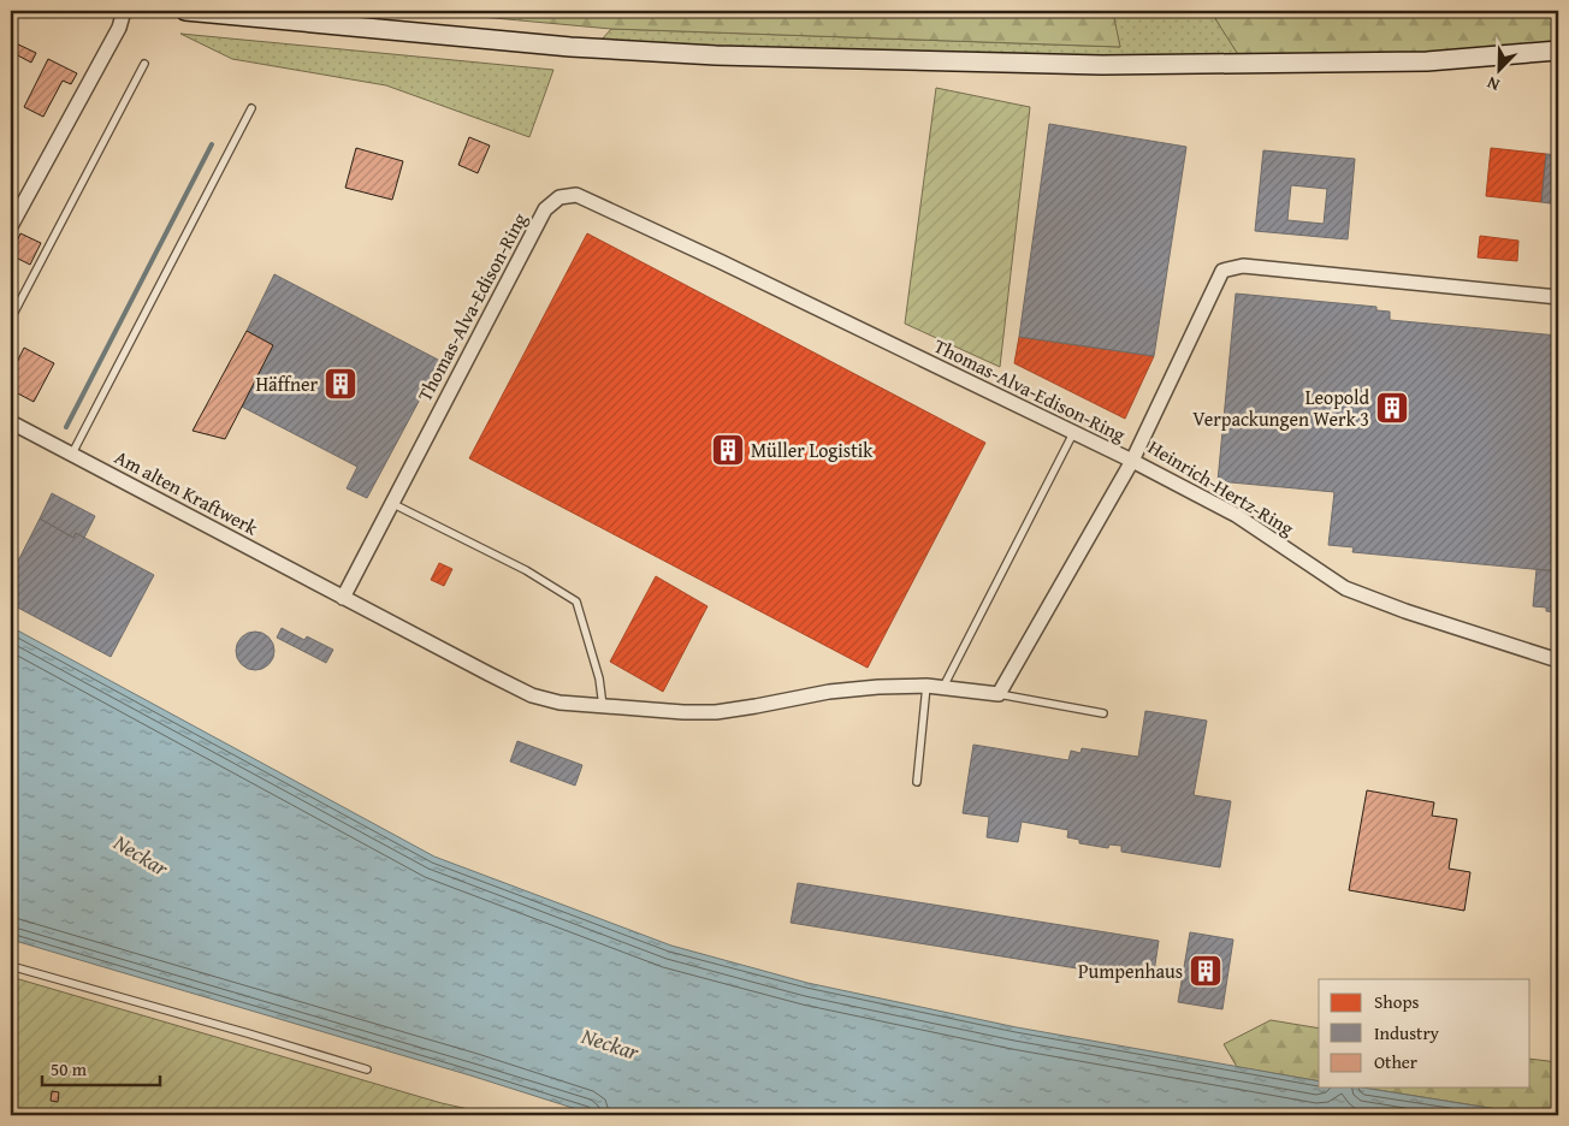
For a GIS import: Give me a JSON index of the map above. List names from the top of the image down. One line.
{"streets":{"street":["Thomas-Alva-Edison-Ring","Heinrich-Hertz-Ring","Am alten Kraftwerk"]},"crossings":[["Thomas-Alva-Edison-Ring","Heinrich-Hertz-Ring"],["Thomas-Alva-Edison-Ring","Am alten Kraftwerk"]],"water":["Neckar"],"places":{"building":["Häffner","Leopold Verpackungen Werk 3","Müller Logistik","Pumpenhaus"]},"legend":["Shops","Industry","Other"],"scale_bar":"50 m","north":"bottom left"}
